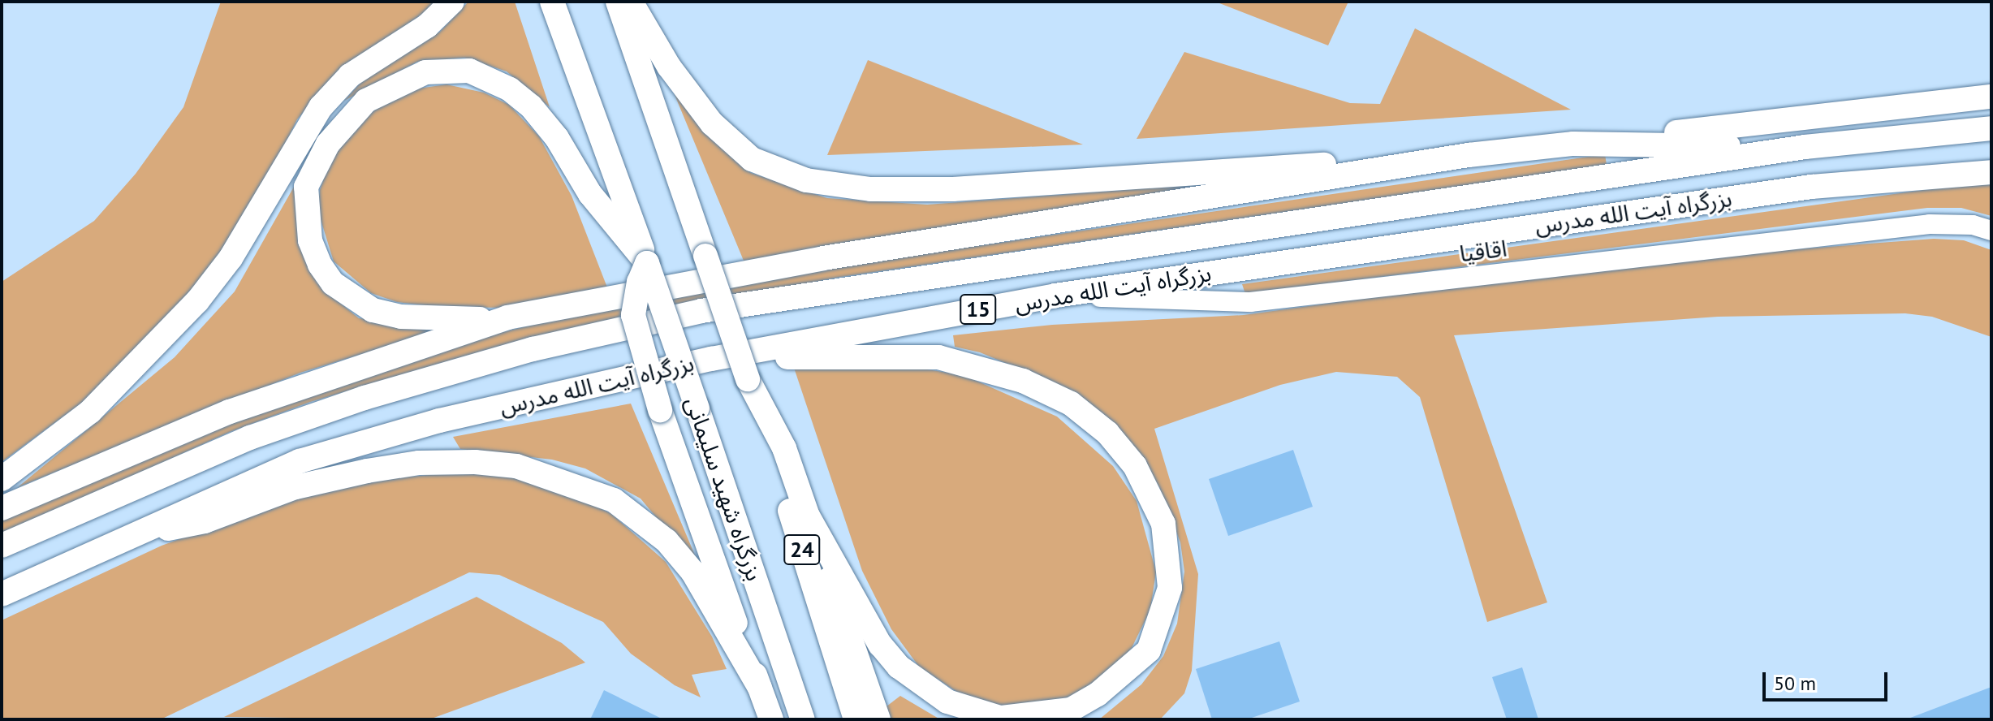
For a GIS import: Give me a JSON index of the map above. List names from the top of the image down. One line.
{"streets":{"highway":["بزرگراه آیت الله مدرس","15","بزرگراه شهید سلیمانی","24"],"main road":["اقاقیا"]},"crossings":[["بزرگراه آیت الله مدرس","اقاقیا"]],"scale_bar":"50 m"}
